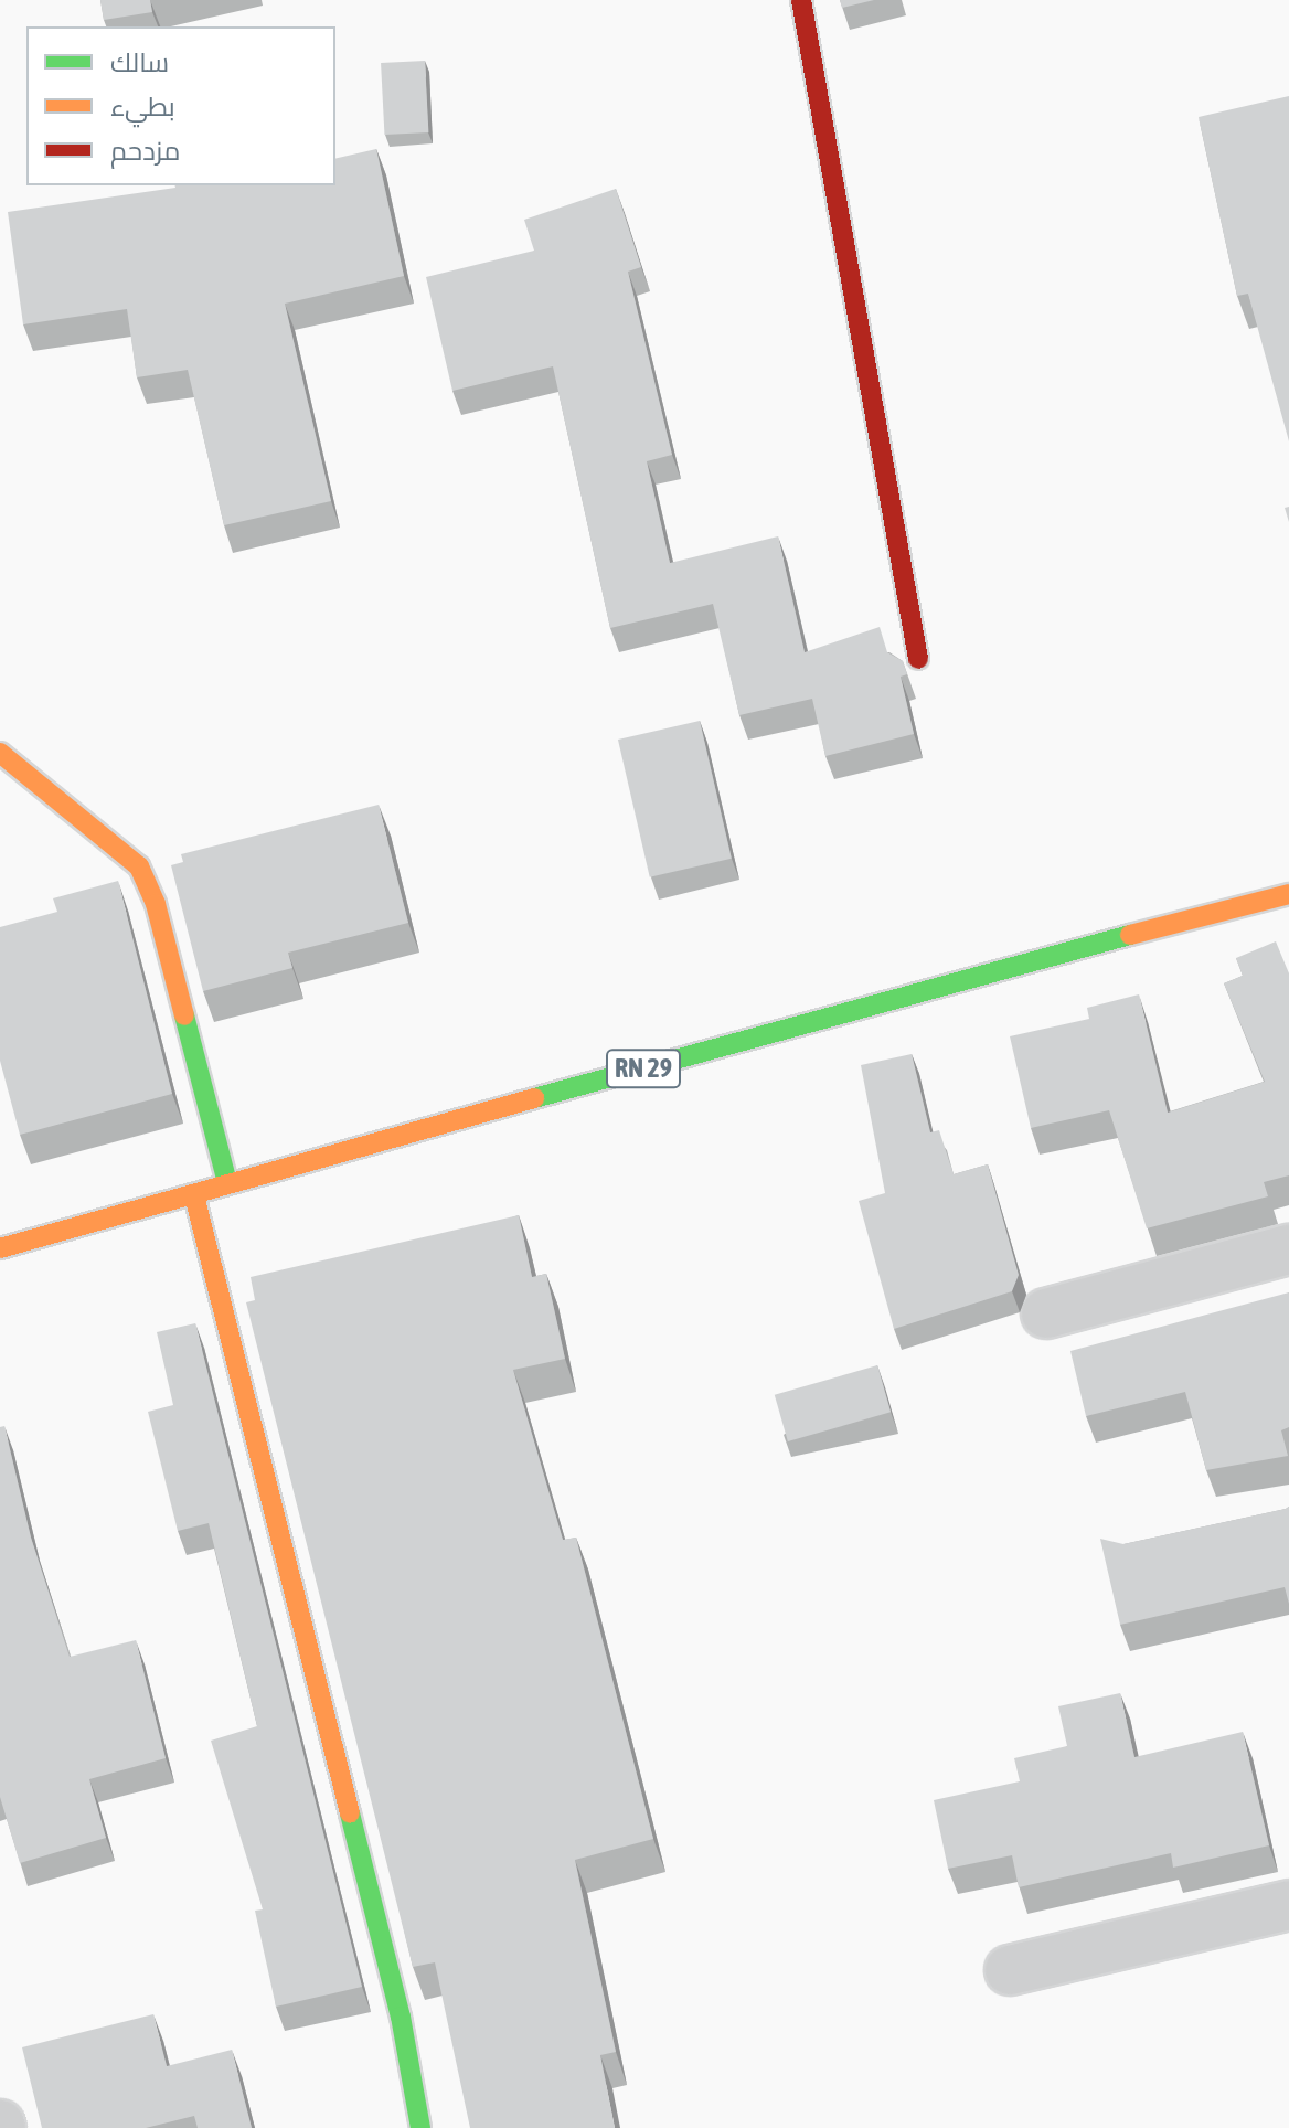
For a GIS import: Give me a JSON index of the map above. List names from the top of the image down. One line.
{"streets":{"street":["RN 29"]},"legend":["سالك","بطيء","مزدحم"]}
